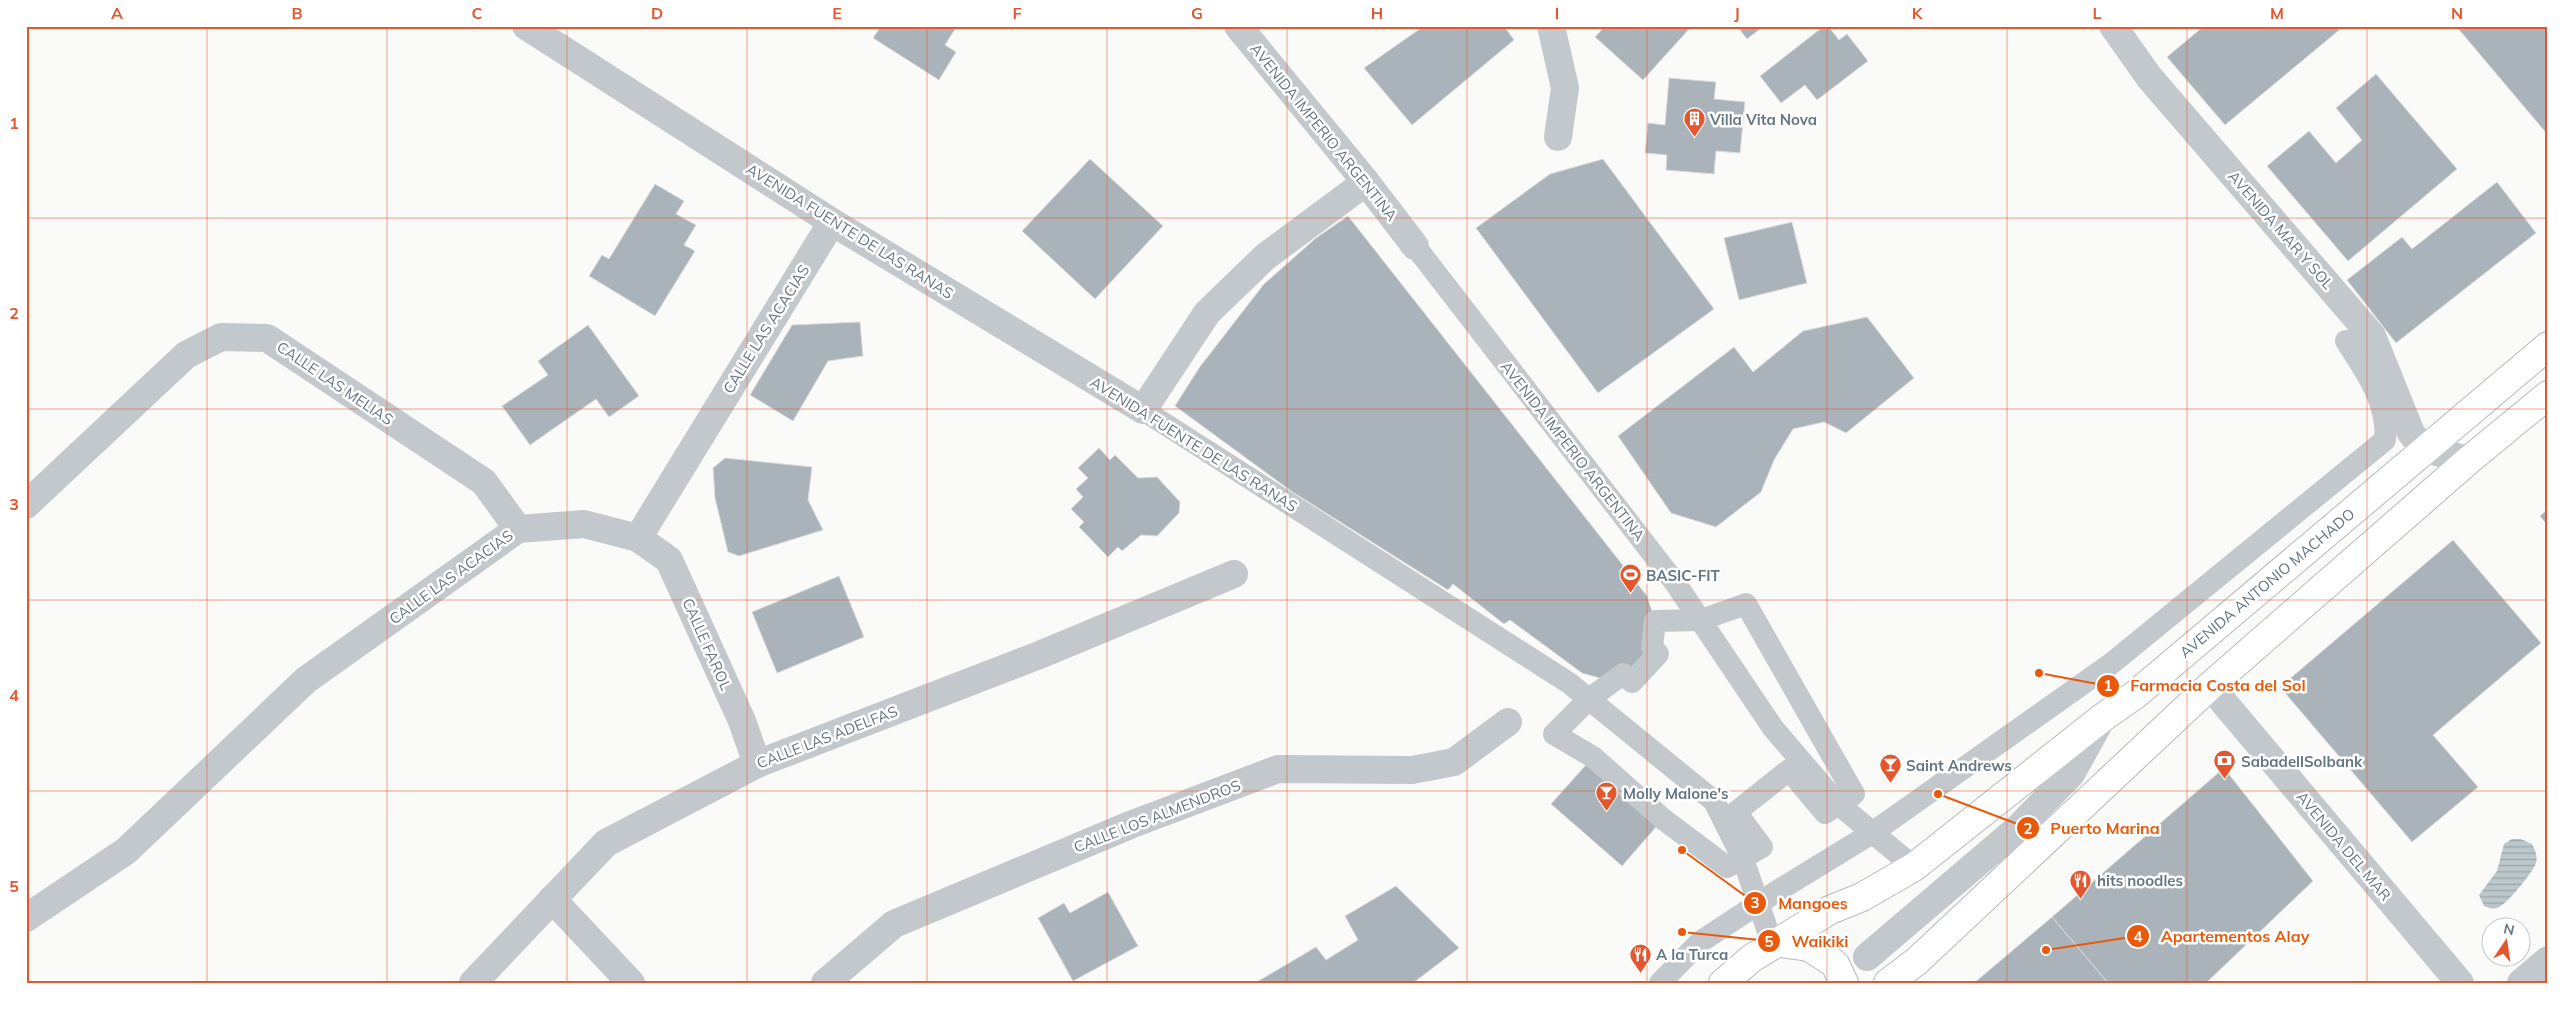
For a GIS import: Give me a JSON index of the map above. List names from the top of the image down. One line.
{"streets":{"main road":["AVENIDA ANTONIO MACHADO"],"street":["AVENIDA IMPERIO ARGENTINA","AVENIDA MAR Y SOL","AVENIDA FUENTE DE LAS RANAS","CALLE LAS ACACIAS","CALLE LAS MELIAS","CALLE FAROL","CALLE LAS ADELFAS","CALLE LOS ALMENDROS","AVENIDA DEL MAR"]},"crossings":[["AVENIDA IMPERIO ARGENTINA","AVENIDA ANTONIO MACHADO"],["AVENIDA MAR Y SOL","AVENIDA ANTONIO MACHADO"],["AVENIDA FUENTE DE LAS RANAS","CALLE LAS ACACIAS"],["AVENIDA FUENTE DE LAS RANAS","AVENIDA ANTONIO MACHADO"],["CALLE LAS ACACIAS","CALLE LAS MELIAS"],["CALLE LAS ACACIAS","CALLE FAROL"],["CALLE FAROL","CALLE LAS ADELFAS"]],"places":{"building":["Villa Vita Nova"],"sports":["BASIC-FIT"],"other":["Farmacia Costa del Sol","Puerto Marina","Mangoes","Waikiki","Apartementos Alay"],"bank":["SabadellSolbank"],"bar":["Saint Andrews","Molly Malone's"],"restaurant":["hits noodles","A la Turca"]},"north":"top","grid":{"columns":["A","B","C","D","E","F","G","H","I","J","K","L","M","N"],"rows":["1","2","3","4","5"]}}
